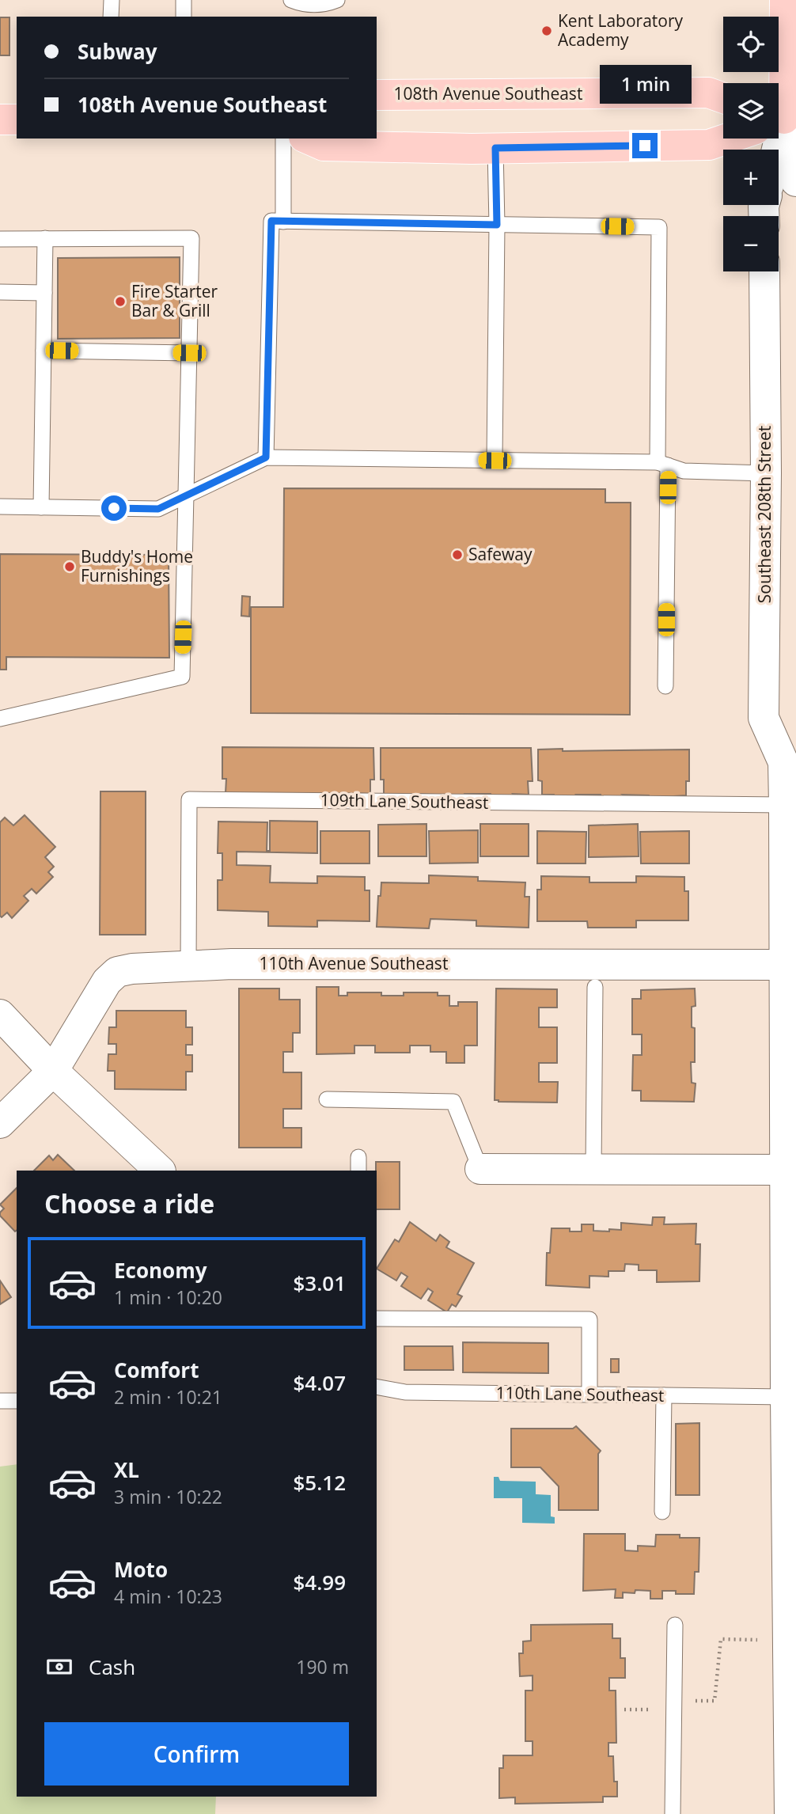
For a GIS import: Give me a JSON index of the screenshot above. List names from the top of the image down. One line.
{"streets":{"main road":["108th Avenue Southeast","Southeast 208th Street","110th Avenue Southeast"],"lane":["109th Lane Southeast","110th Lane Southeast"]},"crossings":[["Southeast 208th Street","109th Lane Southeast"],["Southeast 208th Street","110th Avenue Southeast"],["Southeast 208th Street","110th Lane Southeast"],["109th Lane Southeast","110th Avenue Southeast"]],"places":["Kent Laboratory Academy","Fire Starter Bar & Grill","Safeway","Buddy's Home Furnishings"],"page":{"map_buttons":["+","−"],"banner":["Subway","108th Avenue Southeast"],"bubble":"1 min","heading":"Choose a ride","list":[{"name":"Economy","note":"1 min · 10:20","value":"$3.01"},{"name":"Comfort","note":"2 min · 10:21","value":"$4.07"},{"name":"XL","note":"3 min · 10:22","value":"$5.12"},{"name":"Moto","note":"4 min · 10:23","value":"$4.99"}],"pay":["Cash","190 m"],"buttons":"Confirm"}}
